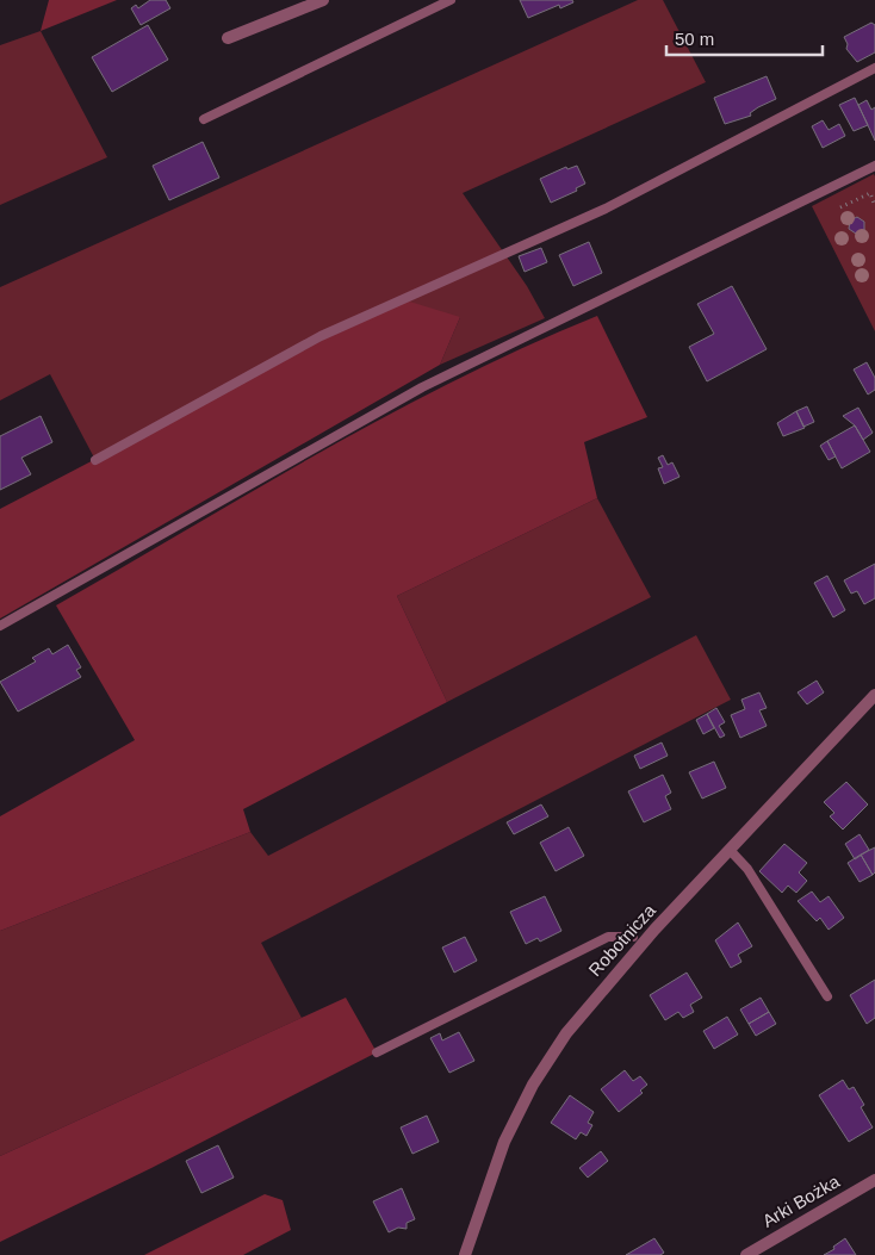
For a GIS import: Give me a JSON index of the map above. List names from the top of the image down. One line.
{"streets":{"street":["Robotnicza","Arki Bożka"]},"scale_bar":"50 m"}
